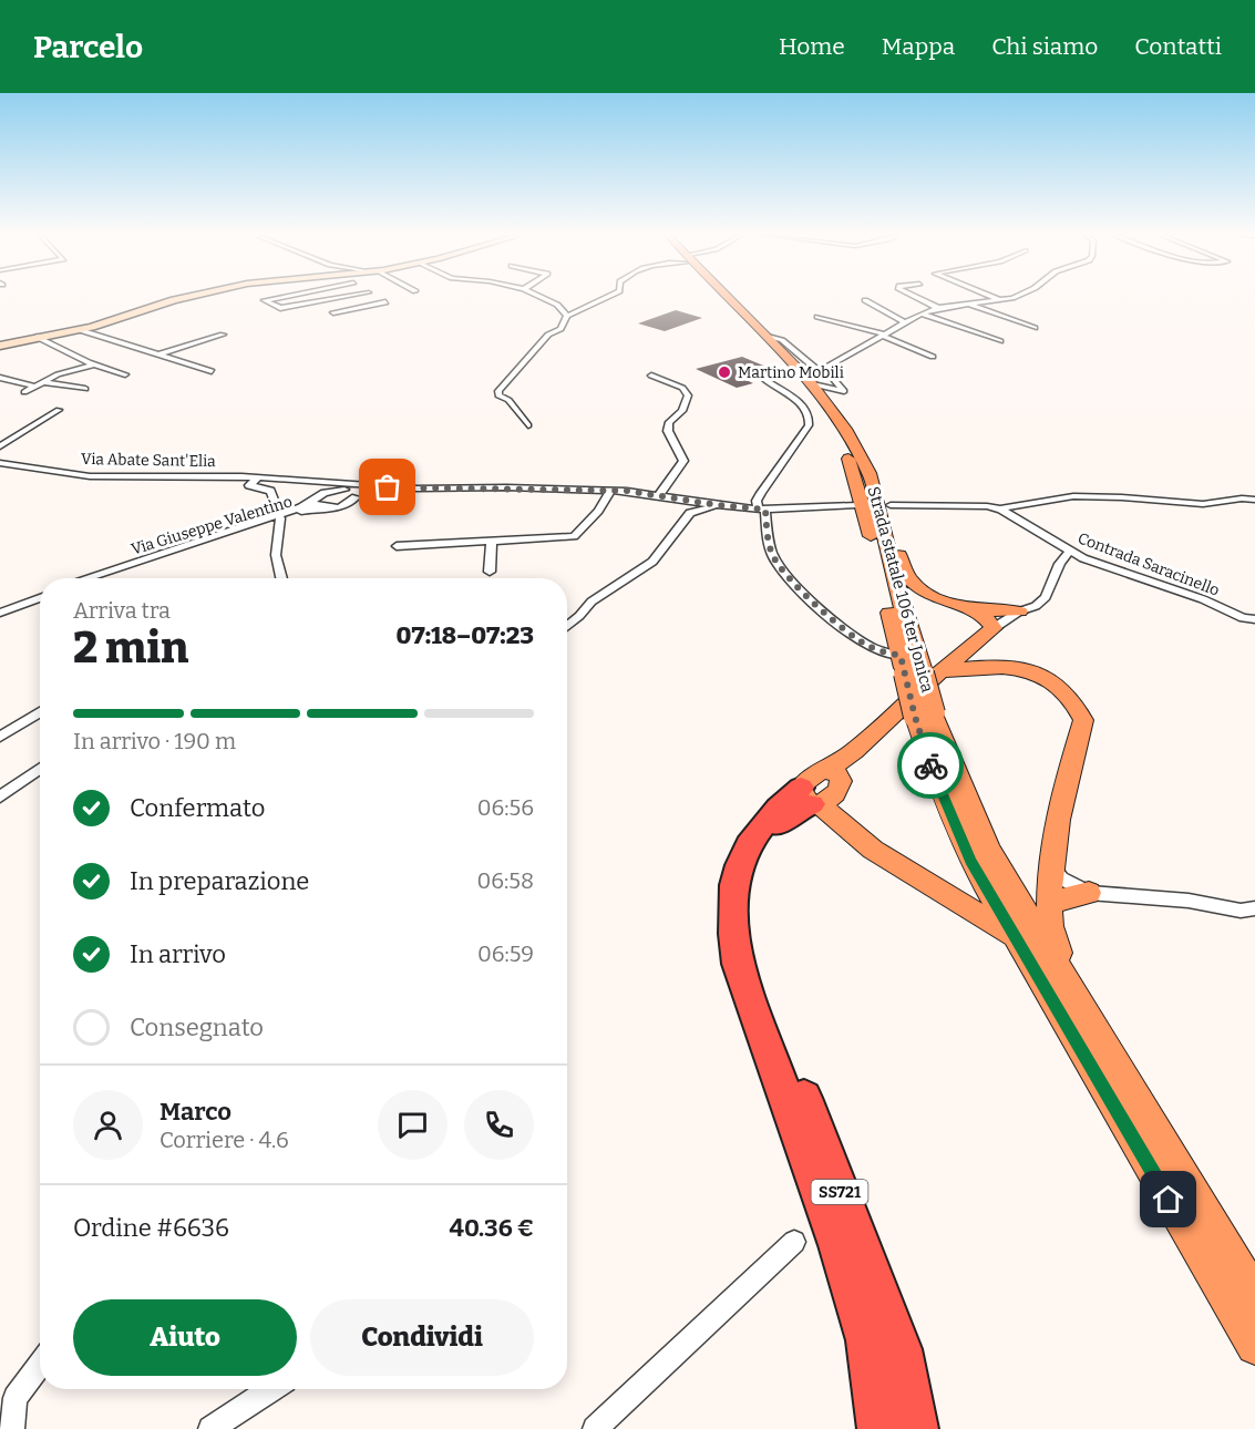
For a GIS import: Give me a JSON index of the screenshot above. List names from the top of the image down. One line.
{"streets":{"highway":["SS721"],"main road":["Strada statale 106 ter Jonica"],"street":["Via Abate Sant'Elia","Via Giuseppe Valentino","Contrada Saracinello"]},"crossings":[["Via Abate Sant'Elia","Via Giuseppe Valentino"],["Contrada Saracinello","SS721"],["Strada statale 106 ter Jonica","SS721"]],"places":["Martino Mobili"],"page":{"header":"Parcelo","nav":["Home","Mappa","Chi siamo","Contatti"],"heading":["2 min","Arriva tra","07:18–07:23"],"panel":["Marco","Corriere · 4.6","Ordine #6636","40.36 €"],"bar":"In arrivo · 190 m","list":[["Confermato","06:56"],["In preparazione","06:58"],["In arrivo","06:59"],"Consegnato"],"buttons":["Aiuto","Condividi"]}}
